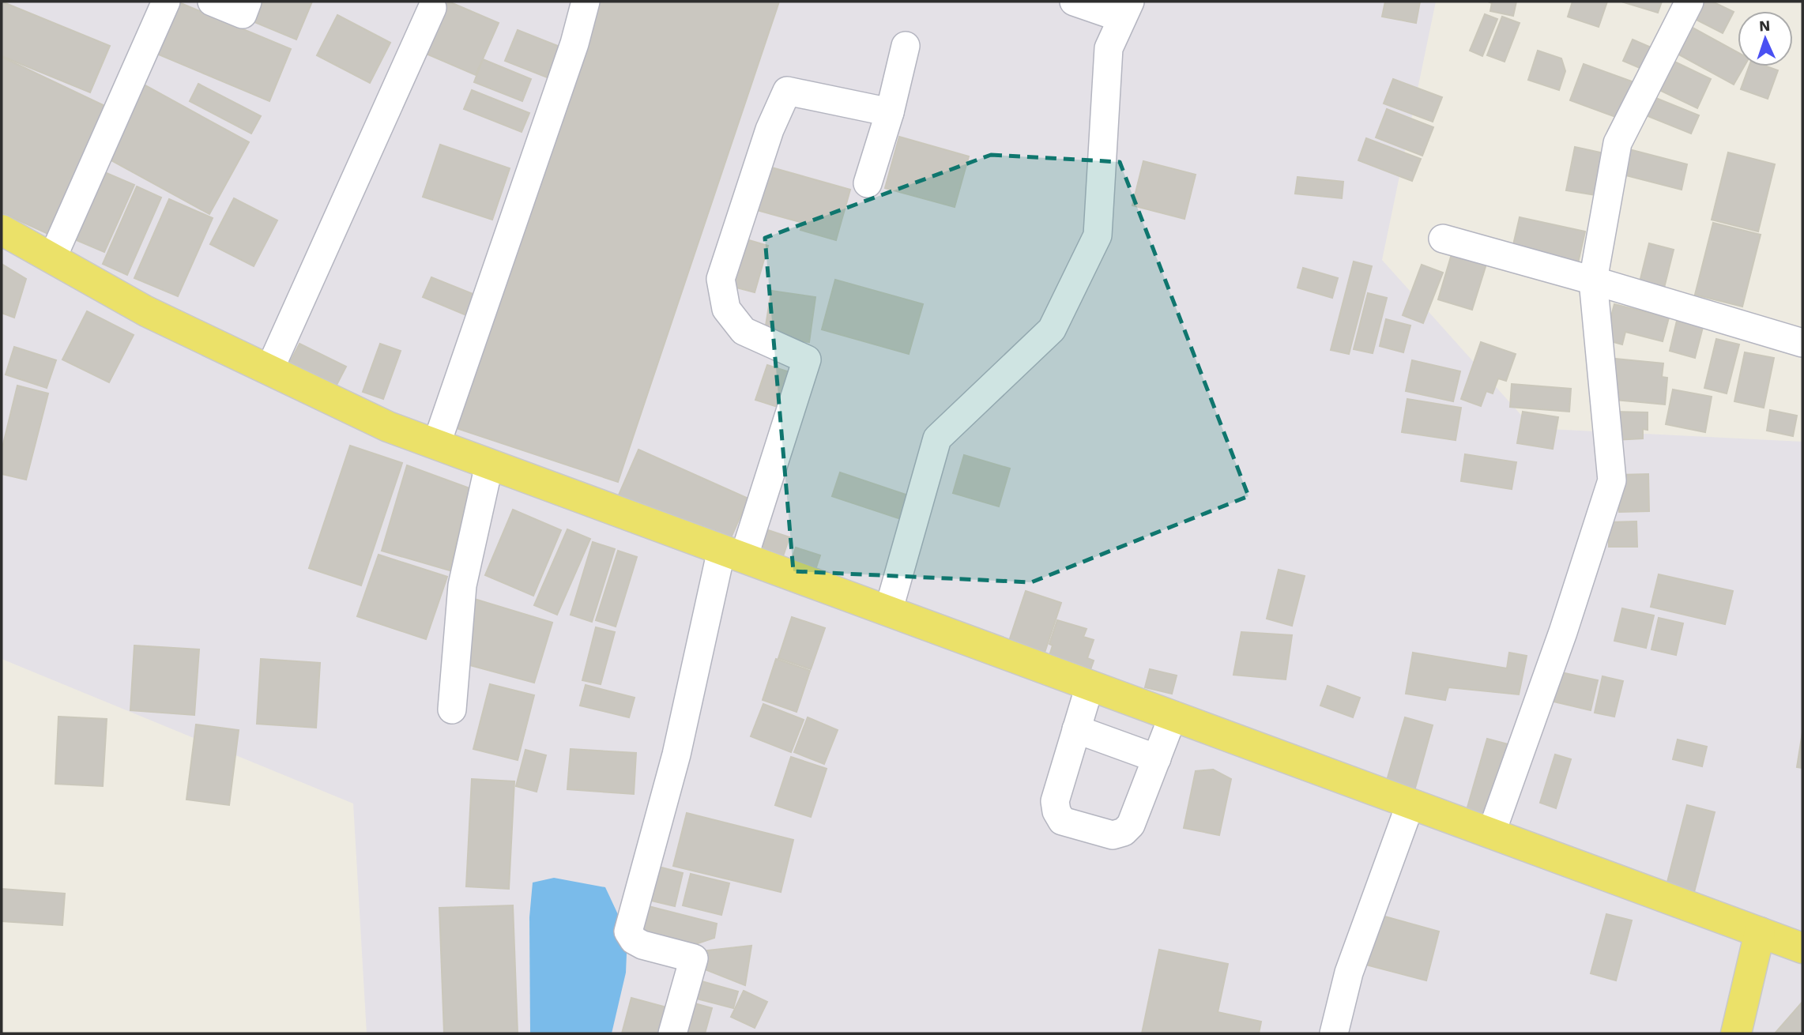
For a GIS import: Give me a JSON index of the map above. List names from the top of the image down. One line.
{"north":"top"}
